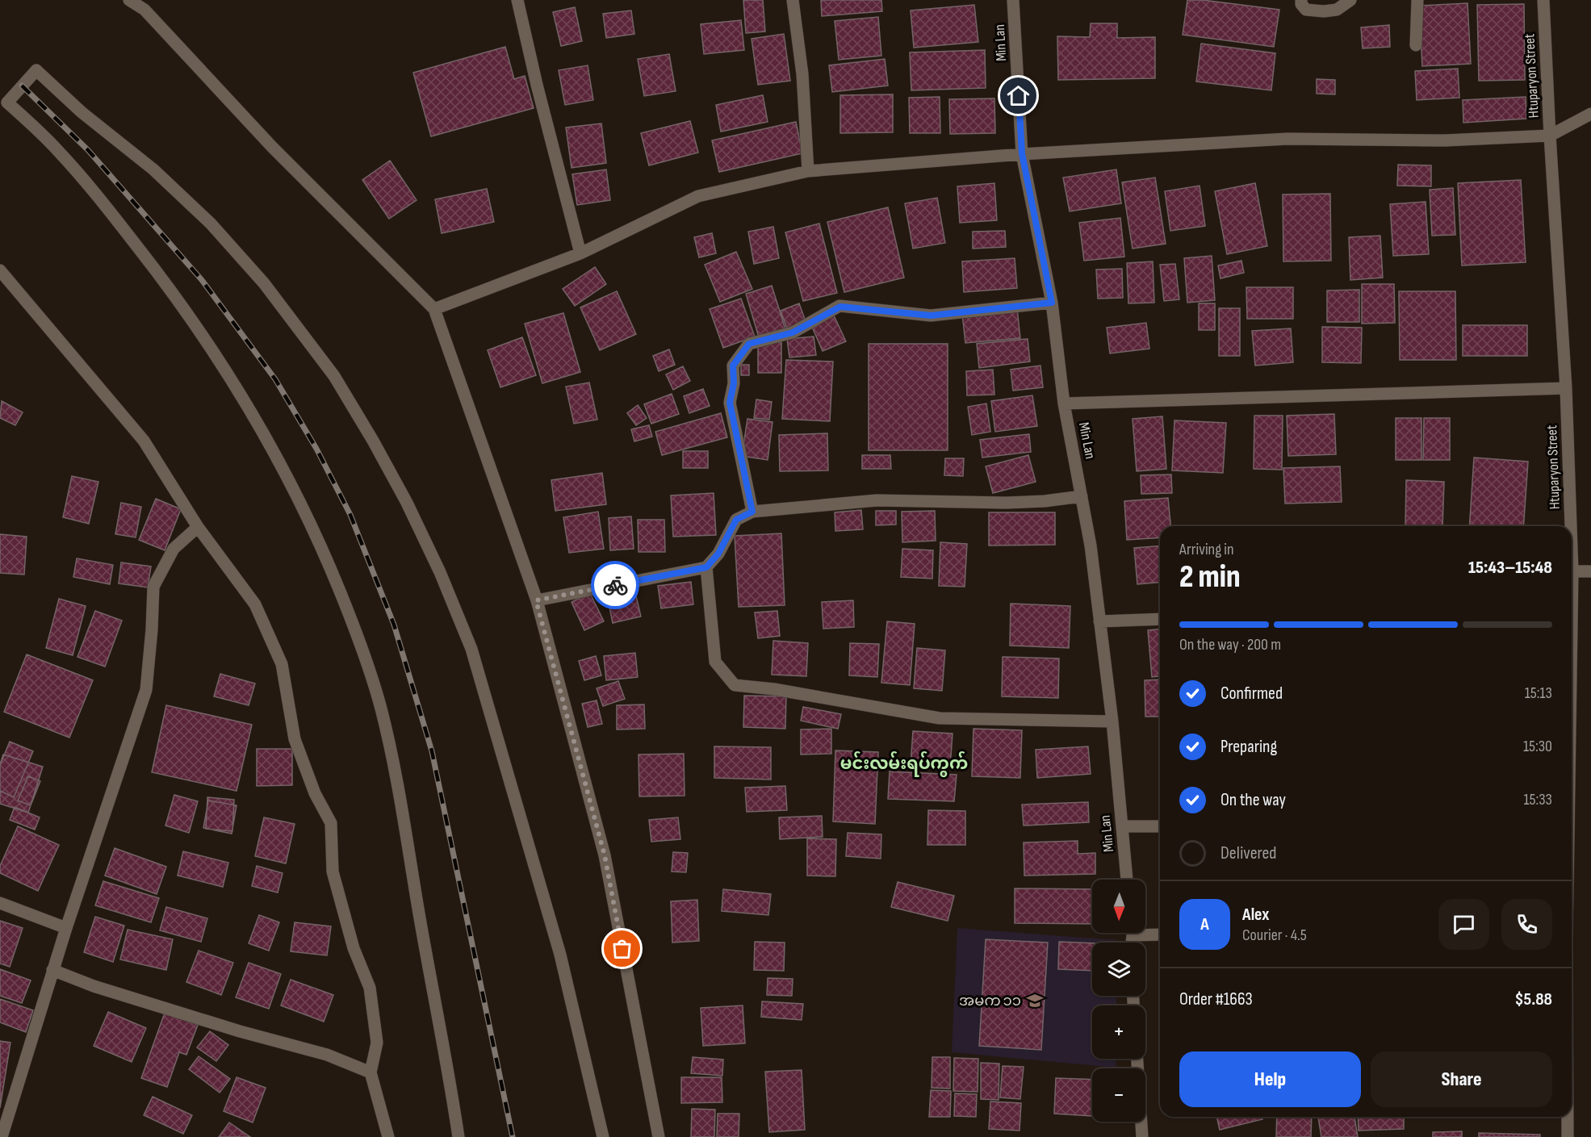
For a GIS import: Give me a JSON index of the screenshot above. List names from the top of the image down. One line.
{"streets":{"street":["Min Lan","Htuparyon Street"]},"districts":["မင်းလမ်းရပ်ကွက်"],"places":{"school or university":["အမက ၁၁"]},"north":"bottom","page":{"heading":["2 min","Arriving in","15:43–15:48"],"panel":["Alex","Courier · 4.5","Order #1663","$5.88"],"bar":"On the way · 200 m","list":[["Confirmed","15:13"],["Preparing","15:30"],["On the way","15:33"],"Delivered"],"map_buttons":["+","−"],"round":"A","buttons":["Help","Share"]}}
